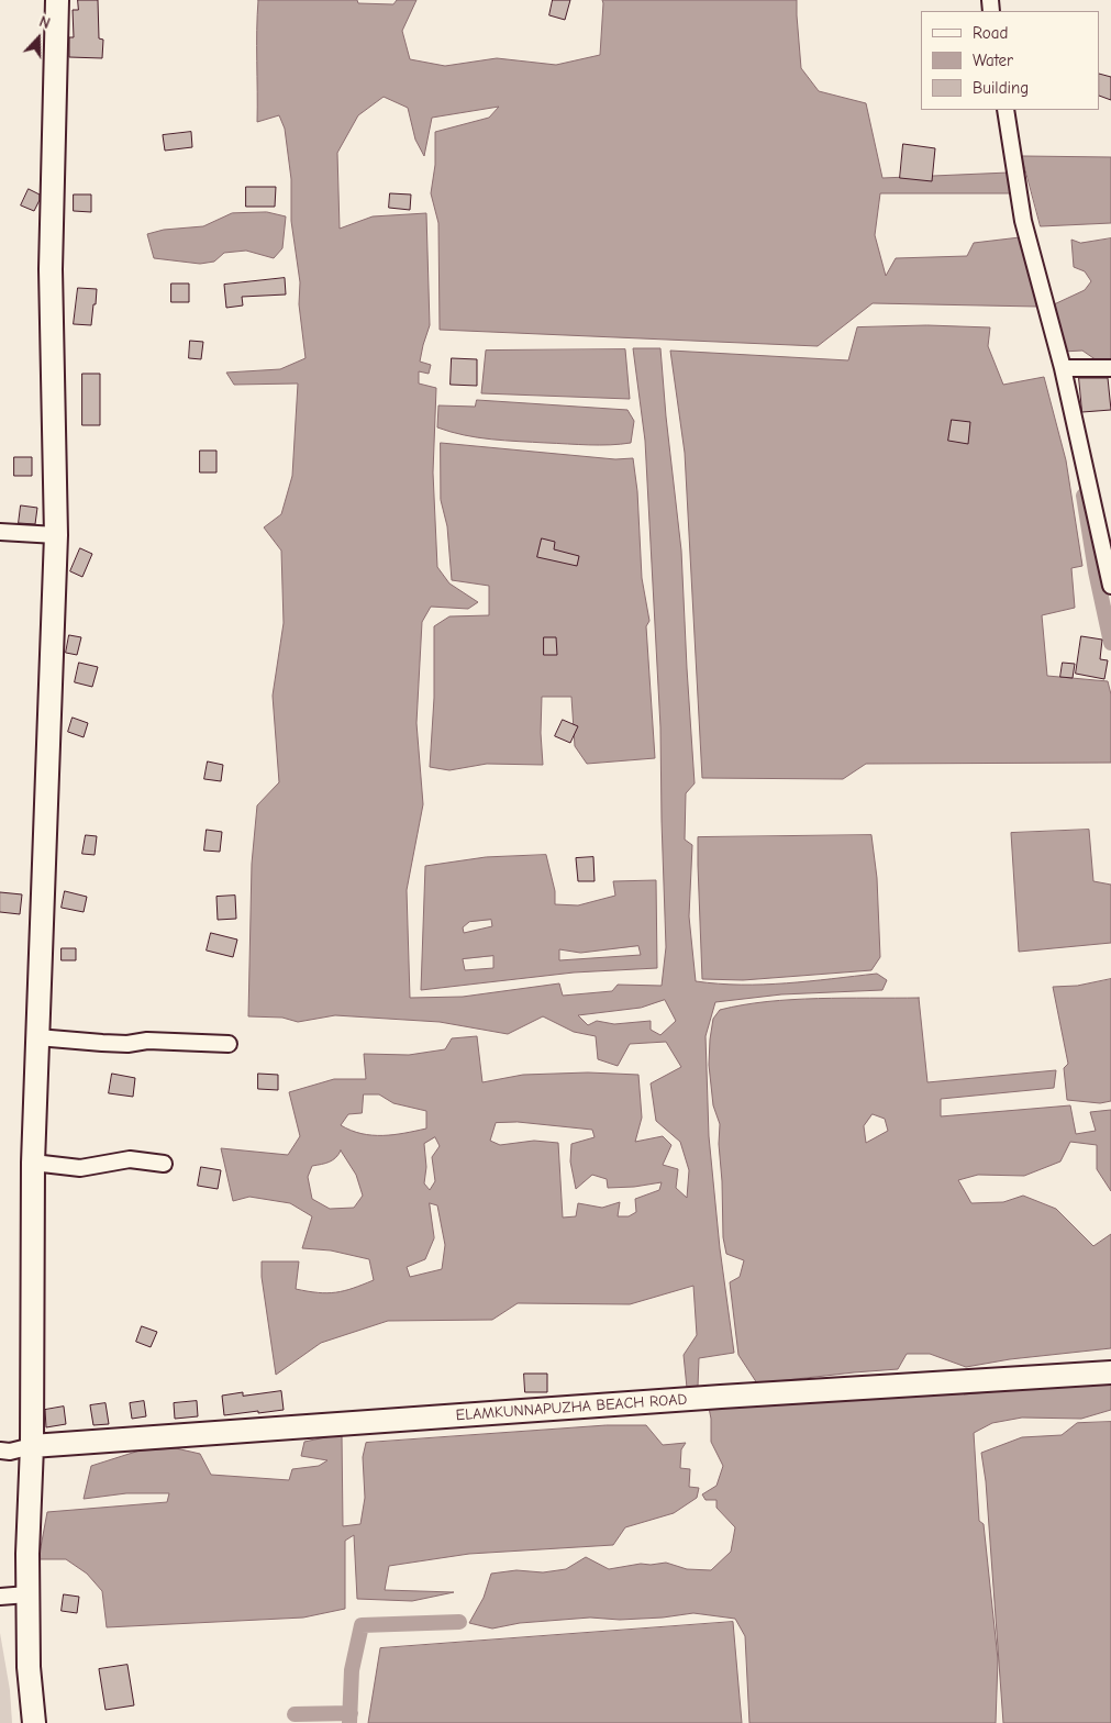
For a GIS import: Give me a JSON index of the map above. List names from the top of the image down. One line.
{"streets":{"main road":["ELAMKUNNAPUZHA BEACH ROAD"]},"legend":["Road","Water","Building"],"north":"top"}
